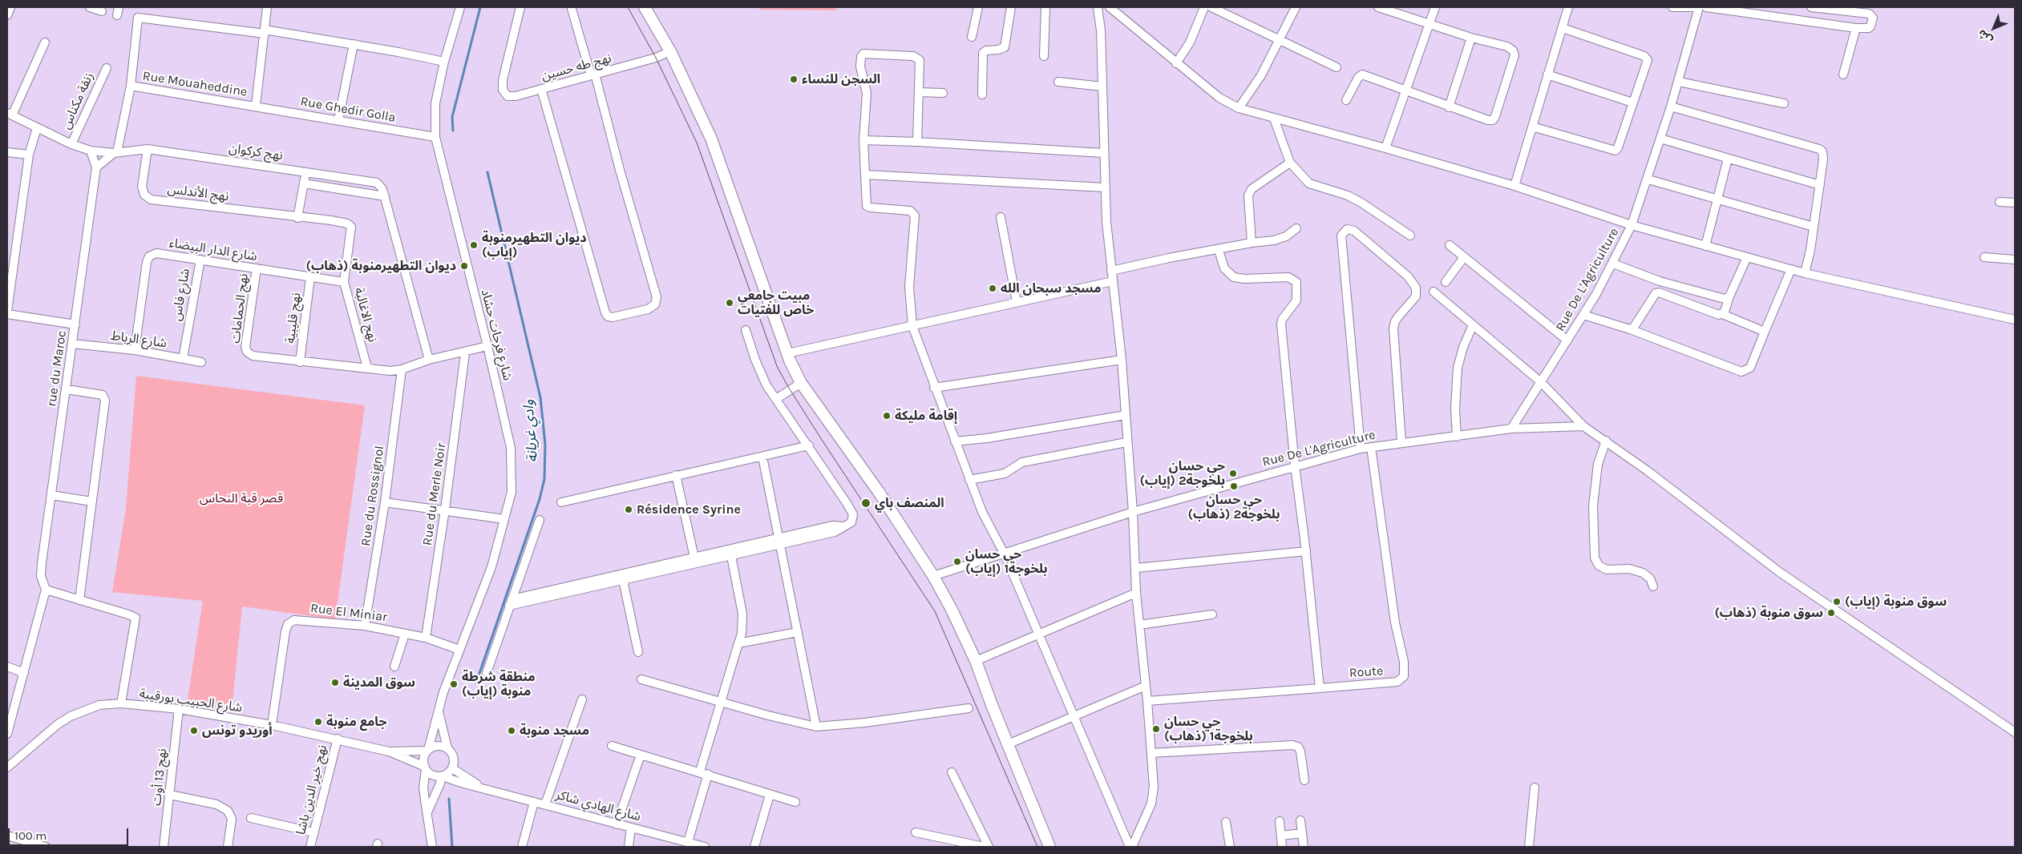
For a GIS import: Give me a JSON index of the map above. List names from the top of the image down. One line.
{"streets":{"street":["نهج طه حسين","Rue Mouaheddine","زنقة مكناس","Rue Ghedir Golla","نهج كركوان","نهج الأندلس","شارع الدار البيضاء","Rue De L'Agriculture","شارع فاس","نهج الحمامات","نهج الاغالبة","نهج قليبية","شارع فرحات حشاد","شارع الرباط","rue du Maroc","Rue du Merle Noir","Rue du Rossignol","Rue El Miniar","Route","شارع الحبيب بورقيبة","نهج 13 أوت","نهج خير الدين باشا","شارع الهادي شاكر"]},"crossings":[["Rue Mouaheddine","Rue Ghedir Golla"],["Rue Ghedir Golla","شارع فرحات حشاد"],["نهج كركوان","نهج الأندلس"],["نهج الأندلس","نهج الاغالبة"],["شارع الدار البيضاء","شارع فاس"],["شارع الدار البيضاء","نهج الحمامات"],["شارع الدار البيضاء","نهج الاغالبة"],["شارع الدار البيضاء","نهج قليبية"],["شارع الدار البيضاء","شارع الرباط"],["Rue De L'Agriculture","Route"],["شارع فاس","شارع الرباط"],["نهج الحمامات","نهج قليبية"],["شارع فرحات حشاد","Rue El Miniar"],["شارع فرحات حشاد","شارع الحبيب بورقيبة"],["شارع فرحات حشاد","شارع الهادي شاكر"],["شارع الرباط","rue du Maroc"],["Rue du Merle Noir","Rue El Miniar"],["Rue du Rossignol","Rue El Miniar"],["Rue El Miniar","شارع الحبيب بورقيبة"],["شارع الحبيب بورقيبة","نهج 13 أوت"],["شارع الحبيب بورقيبة","نهج خير الدين باشا"],["شارع الحبيب بورقيبة","شارع الهادي شاكر"]],"water":["وادي غريانة"],"parks":["قصر قبة النحاس"],"places":["السجن للنساء","ديوان التطهيرمنوبة (إياب)","ديوان التطهيرمنوبة (ذهاب)","مسجد سبحان الله","مبيت جامعي خاص للفتيات","إقامة مليكة","حي حسان بلخوجة2 (إياب)","حي حسان بلخوجة2 (ذهاب)","المنصف باي","Résidence Syrine","حي حسان بلخوجة1 (إياب)","سوق منوبة (إياب)","سوق منوبة (ذهاب)","سوق المدينة","منطقة شرطة منوبة (إياب)","جامع منوبة","حي حسان بلخوجة1 (ذهاب)","أوريدو تونس","مسجد منوبة"],"scale_bar":"100 m","north":"bottom left"}
